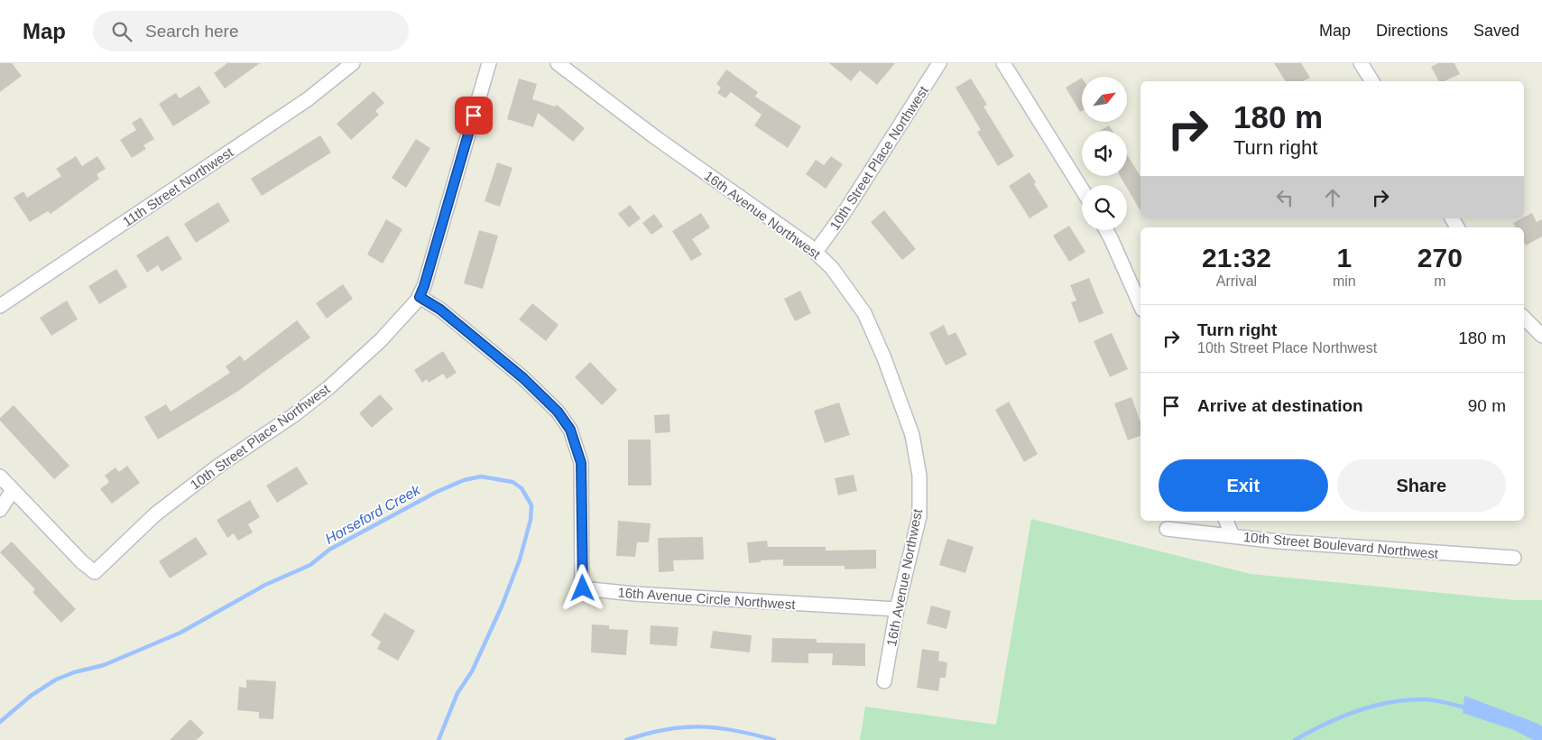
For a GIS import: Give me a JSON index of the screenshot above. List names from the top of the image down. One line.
{"streets":{"street":["10th Street Place Northwest","11th Street Northwest","16th Avenue Northwest","10th Street Boulevard Northwest","16th Avenue Circle Northwest"]},"crossings":[["10th Street Place Northwest","16th Avenue Northwest"],["10th Street Place Northwest","16th Avenue Circle Northwest"],["16th Avenue Northwest","16th Avenue Circle Northwest"]],"water":["Horseford Creek"],"north":"top right","page":{"header":"Map","search":"Search here","nav":["Map","Directions","Saved"],"turn":["180 m","Turn right"],"eta":["21:32","Arrival","1","min","270","m"],"list":[{"name":"Turn right","note":"10th Street Place Northwest","value":"180 m"},{"name":"Arrive at destination","value":"90 m"}],"buttons":["Exit","Share"]}}
